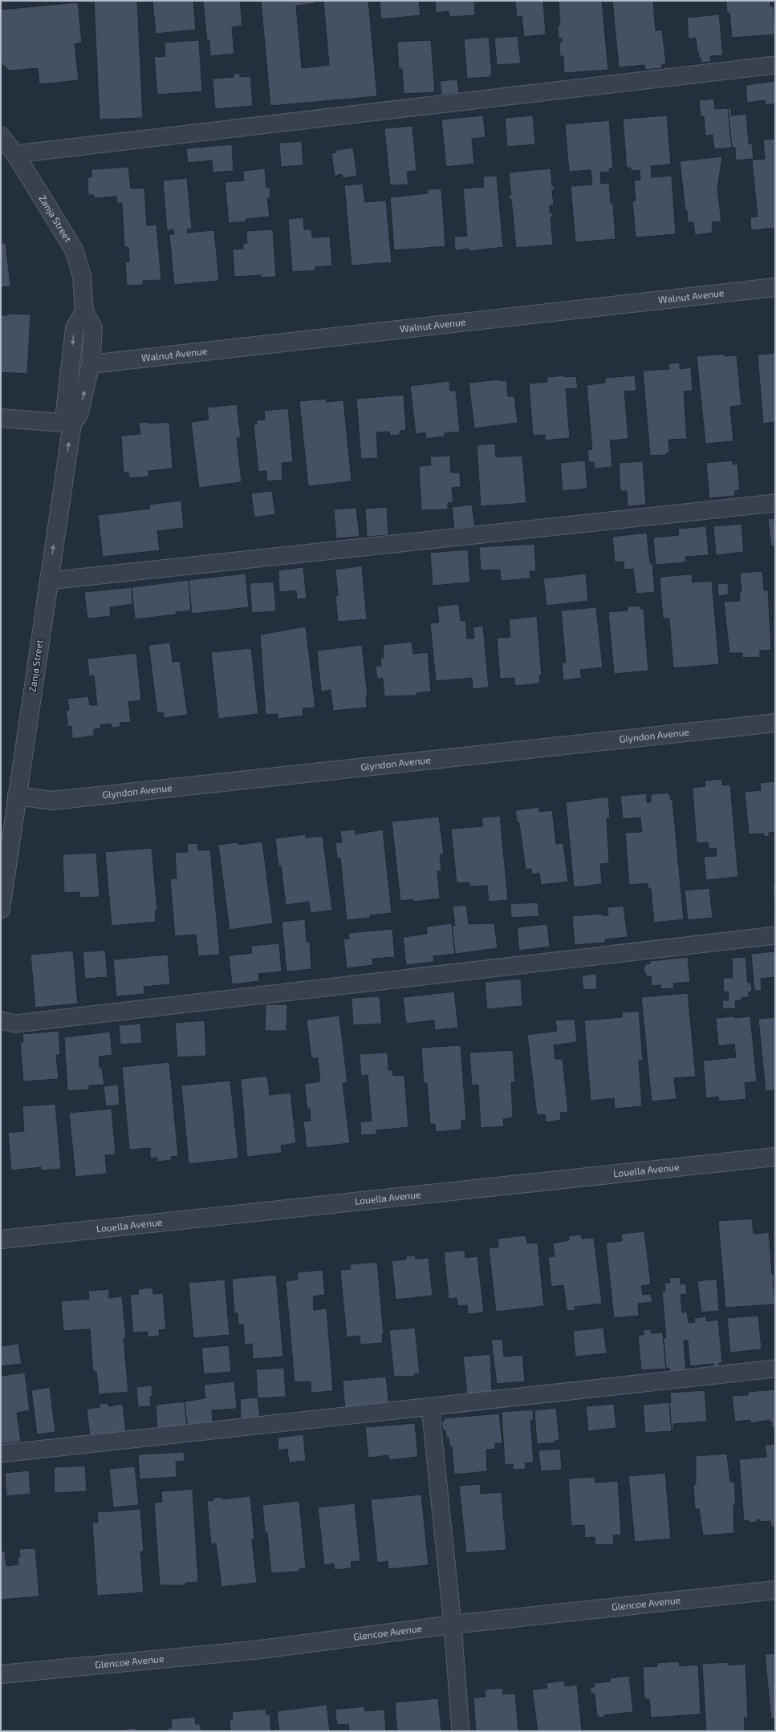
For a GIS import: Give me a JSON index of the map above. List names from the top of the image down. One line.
{"streets":{"street":["Zanja Street","Walnut Avenue","Glyndon Avenue","Louella Avenue","Glencoe Avenue"]},"crossings":[["Zanja Street","Walnut Avenue"],["Zanja Street","Glyndon Avenue"]]}
